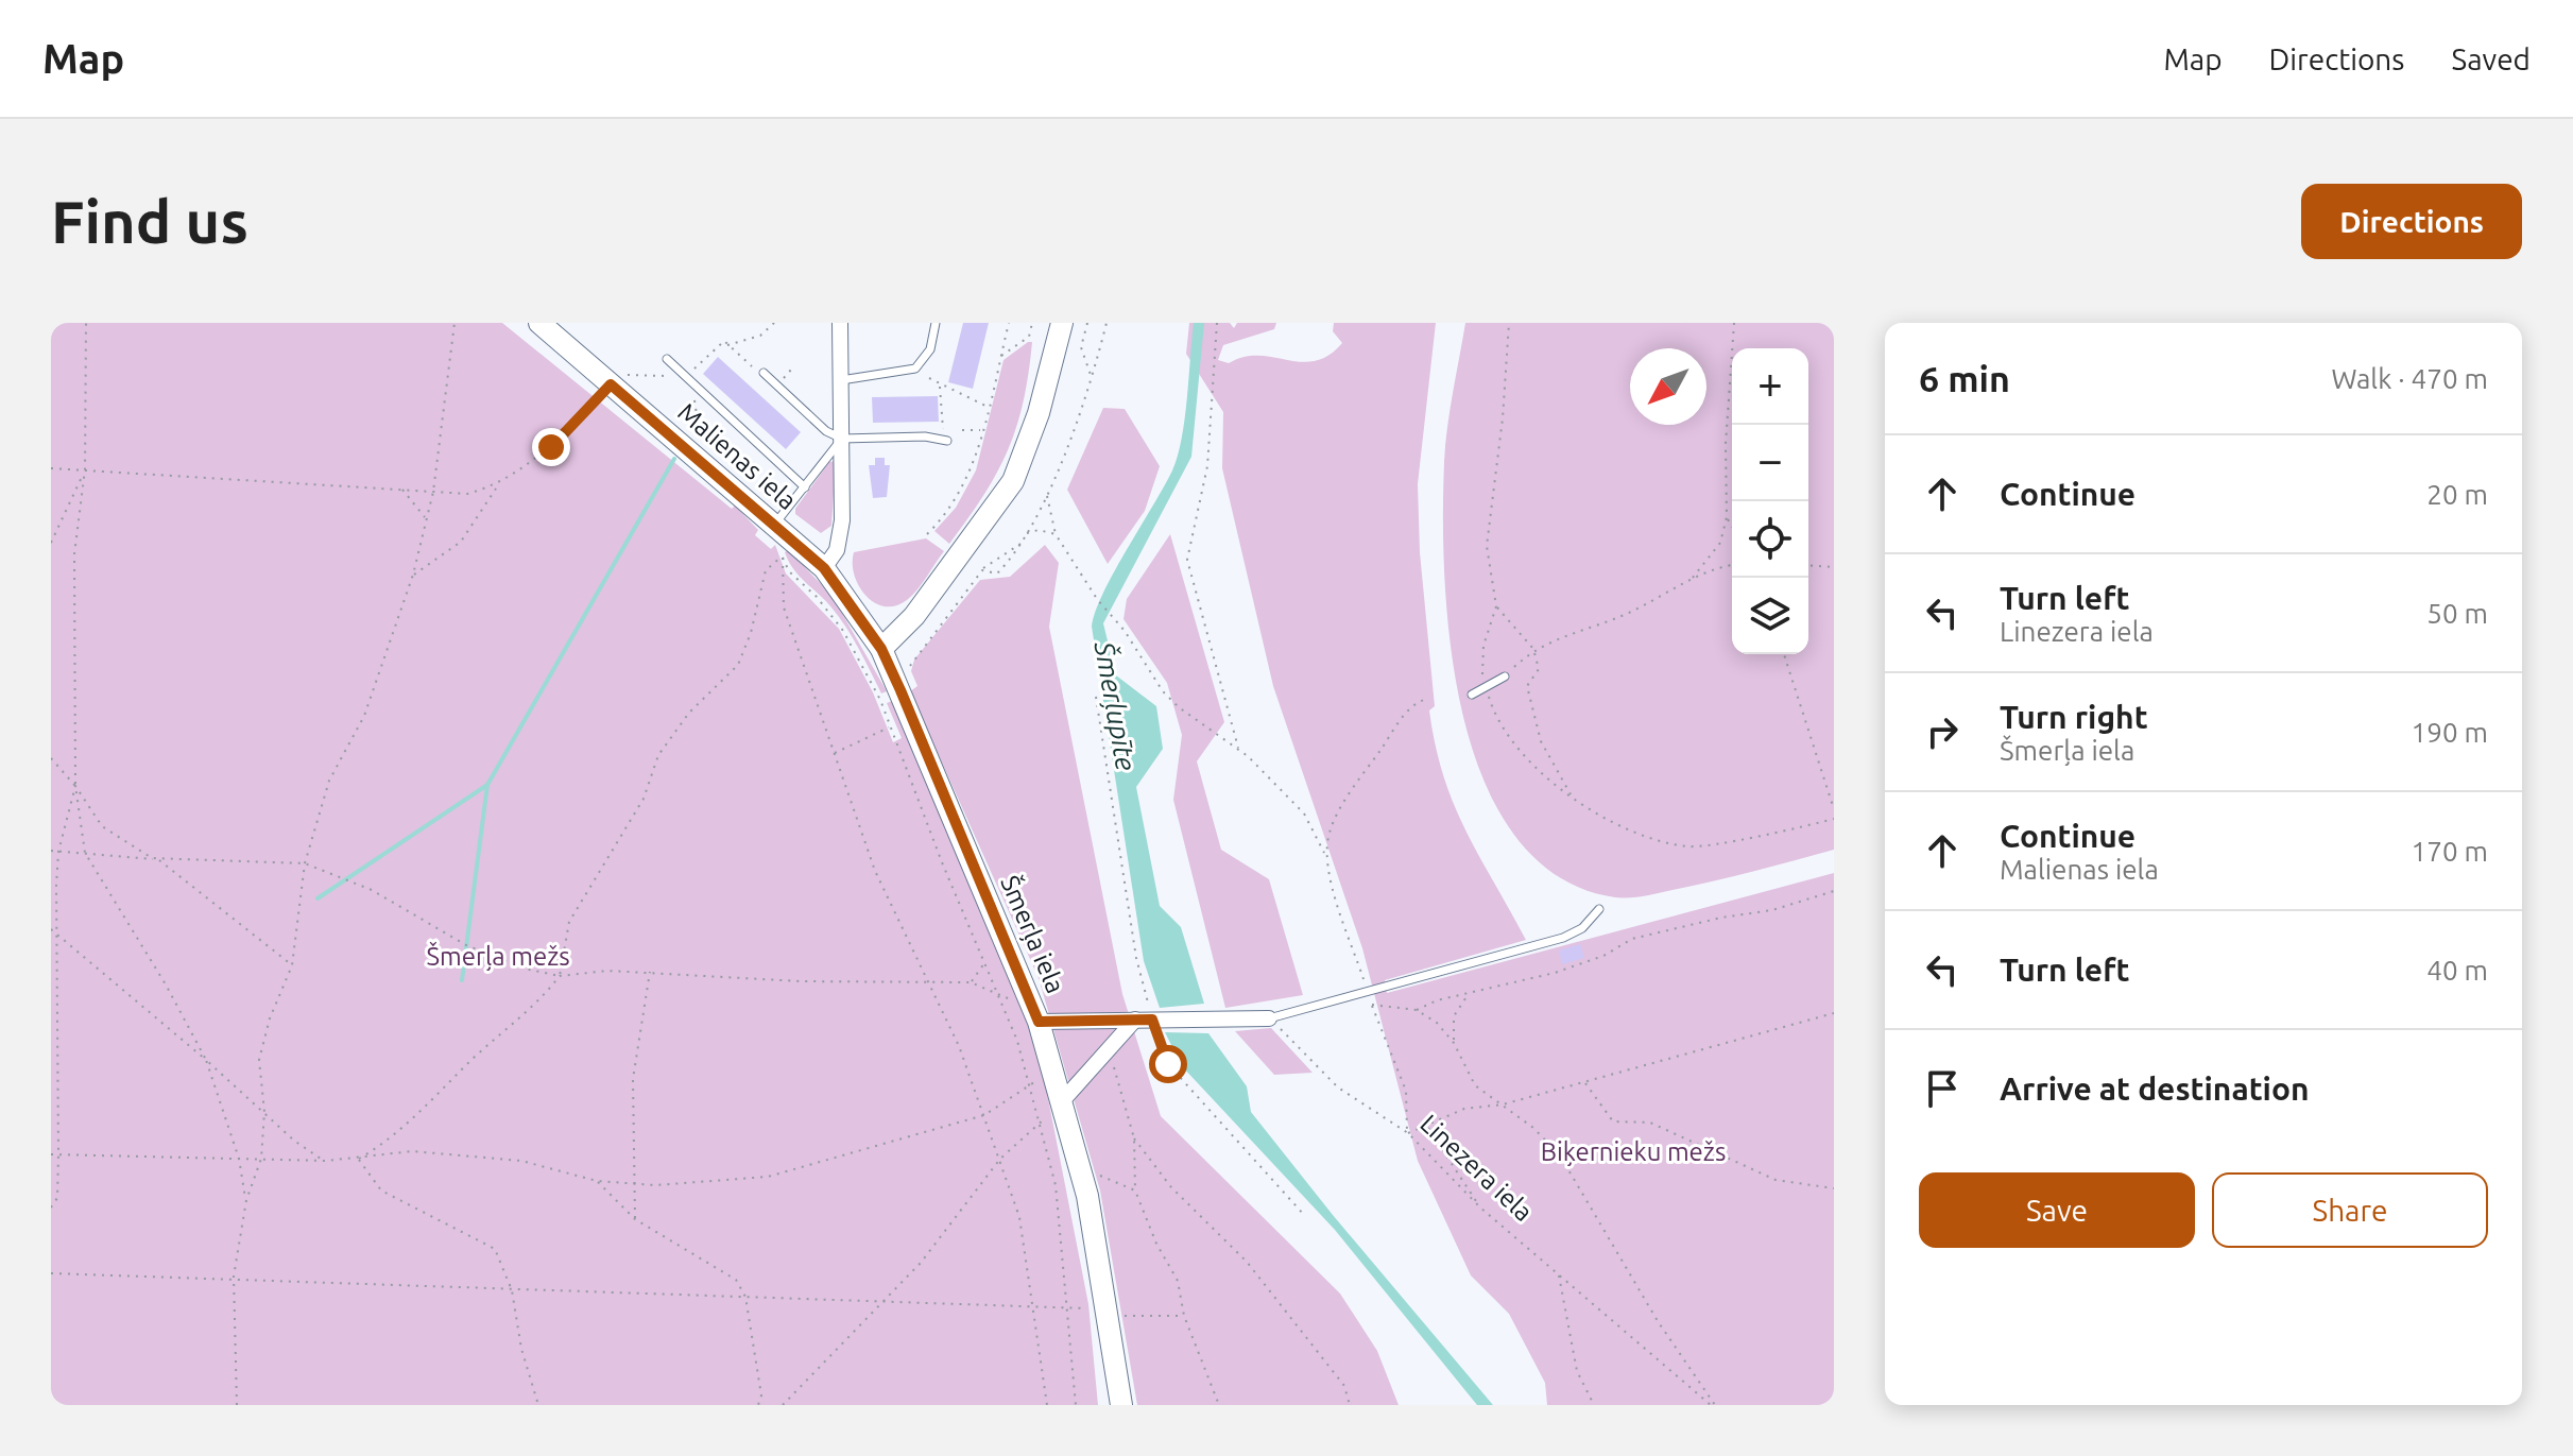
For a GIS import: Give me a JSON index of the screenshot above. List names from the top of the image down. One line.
{"streets":{"street":["Malienas iela","Šmerļa iela"],"path":["Linezera iela"]},"crossings":[["Malienas iela","Šmerļa iela"]],"water":["Šmerļupīte"],"parks":["Šmerļa mežs","Biķernieku mežs"],"north":"bottom left","page":{"header":"Map","nav":["Map","Directions","Saved"],"buttons":["Directions",["Save","Share"]],"title":"Find us","heading":["6 min","Walk · 470 m"],"map_buttons":["+","−"],"list":[["Continue","20 m"],["Turn left","Linezera iela","50 m"],["Turn right","Šmerļa iela","190 m"],["Continue","Malienas iela","170 m"],["Turn left","40 m"],"Arrive at destination"]}}
